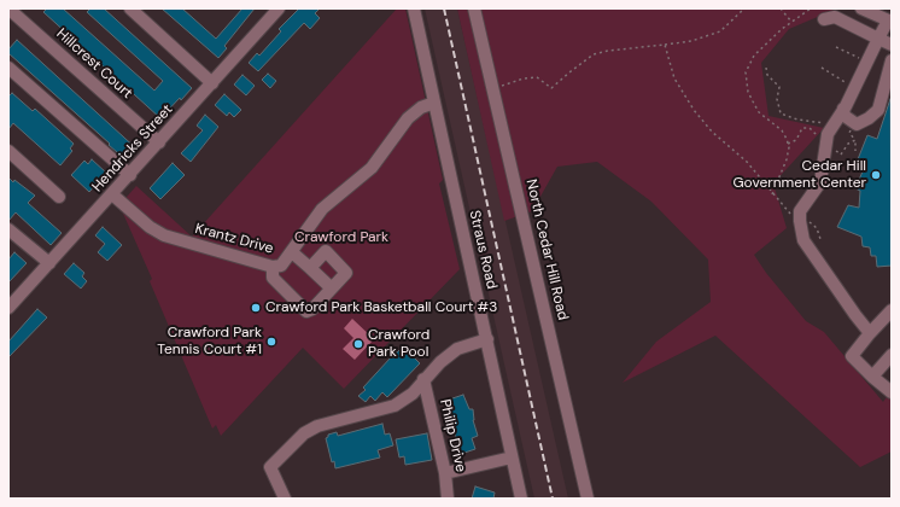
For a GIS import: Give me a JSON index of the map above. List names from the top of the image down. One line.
{"streets":{"street":["Hillcrest Court","Hendricks Street","Krantz Drive","Straus Road","North Cedar Hill Road","Philip Drive"]},"crossings":[["Hillcrest Court","Hendricks Street"],["Hendricks Street","Krantz Drive"],["Krantz Drive","Straus Road"]],"parks":["Crawford Park"],"places":["Cedar Hill Government Center","Crawford Park Basketball Court #3","Crawford Park Tennis Court #1","Crawford Park Pool"]}
